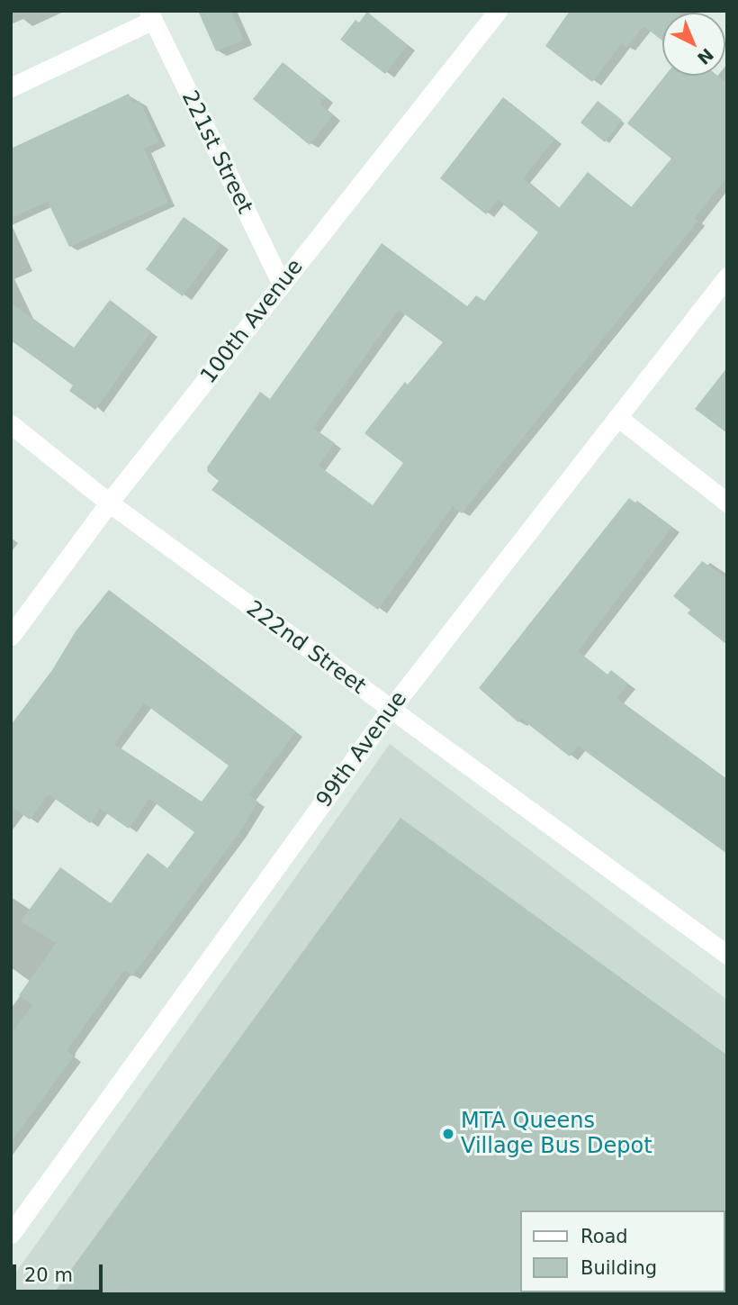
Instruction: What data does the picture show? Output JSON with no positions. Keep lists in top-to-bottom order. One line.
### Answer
{"streets":{"street":["221st Street","100th Avenue","222nd Street","99th Avenue"]},"crossings":[["221st Street","100th Avenue"],["100th Avenue","222nd Street"],["222nd Street","99th Avenue"]],"places":["MTA Queens Village Bus Depot"],"legend":["Road","Building"],"scale_bar":"20 m","north":"bottom right"}
